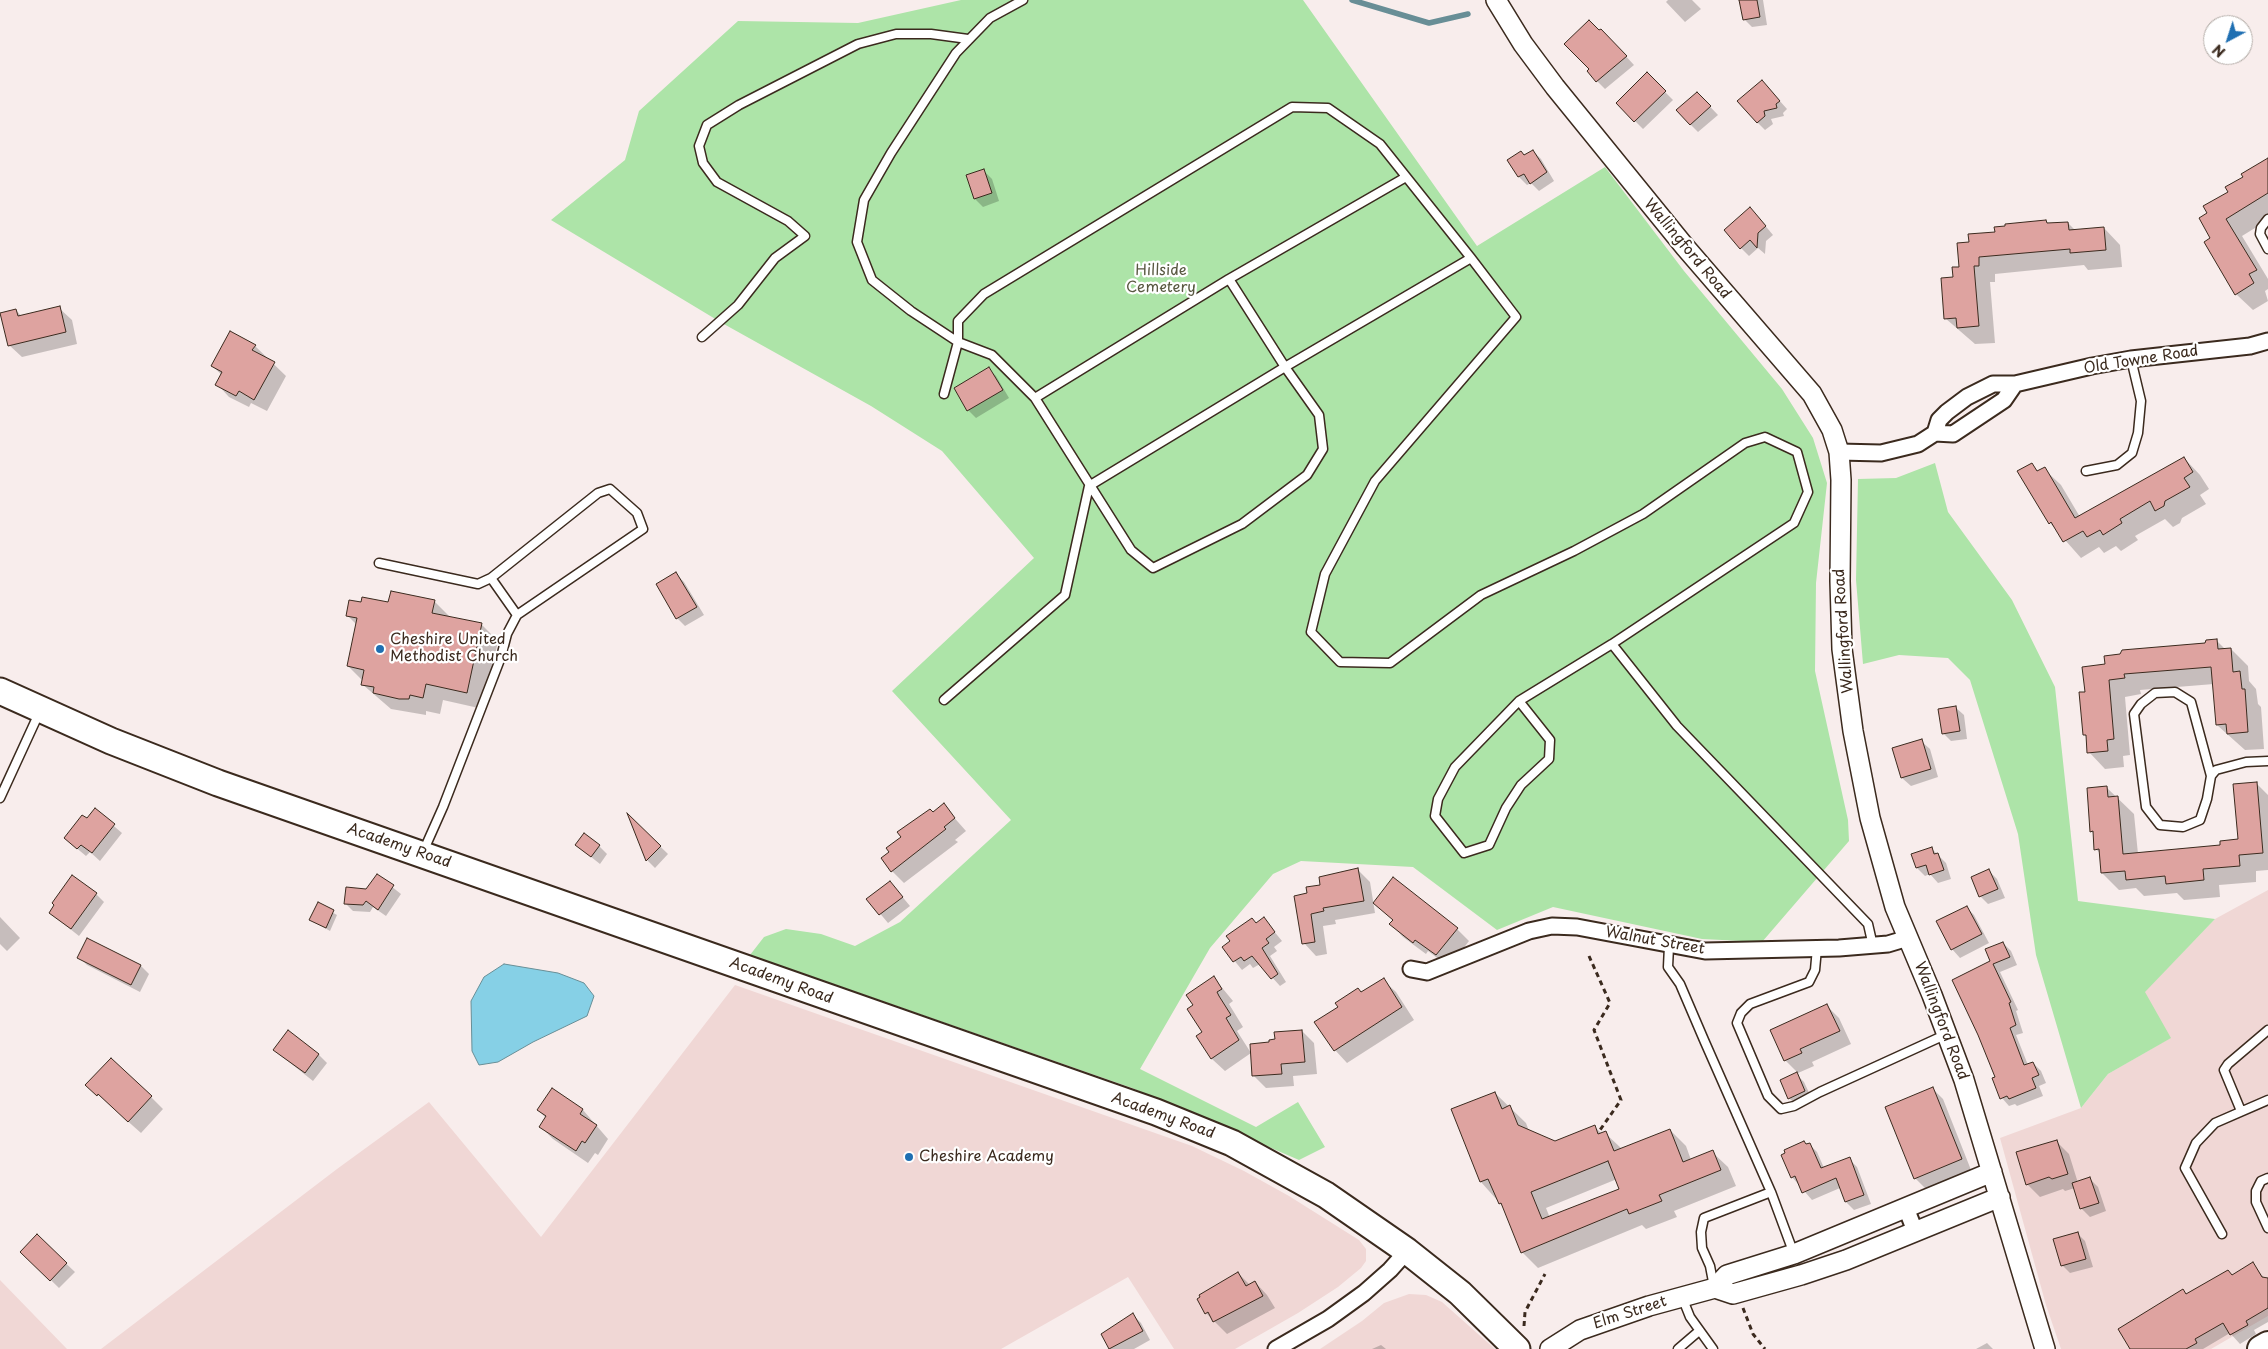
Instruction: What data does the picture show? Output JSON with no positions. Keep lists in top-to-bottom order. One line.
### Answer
{"streets":{"main road":["Academy Road"],"street":["Wallingford Road","Old Towne Road","Walnut Street","Elm Street"]},"crossings":[["Wallingford Road","Old Towne Road"],["Wallingford Road","Walnut Street"],["Wallingford Road","Elm Street"]],"parks":["Hillside Cemetery"],"places":["Cheshire United Methodist Church","Cheshire Academy"],"north":"bottom left"}
